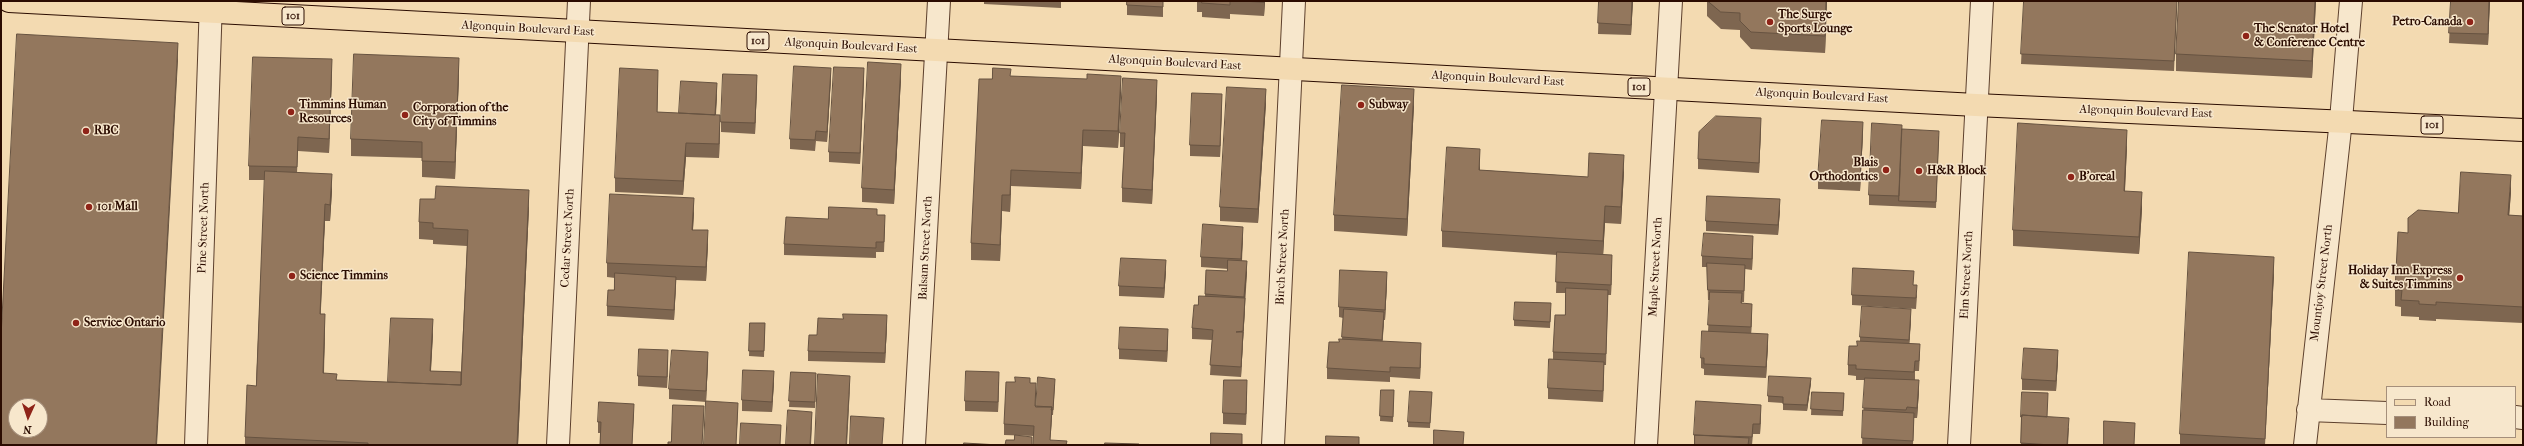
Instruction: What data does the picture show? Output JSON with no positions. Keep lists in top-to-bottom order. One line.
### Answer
{"streets":{"main road":["101","Algonquin Boulevard East"],"street":["Pine Street North","Cedar Street North","Balsam Street North","Birch Street North","Maple Street North","Elm Street North","Mountjoy Street North"]},"crossings":[["101","Algonquin Boulevard East"],["101","Mountjoy Street North"],["Algonquin Boulevard East","Pine Street North"],["Algonquin Boulevard East","Cedar Street North"],["Algonquin Boulevard East","Balsam Street North"],["Algonquin Boulevard East","Birch Street North"],["Algonquin Boulevard East","Maple Street North"],["Algonquin Boulevard East","Elm Street North"],["Algonquin Boulevard East","Mountjoy Street North"]],"places":["The Surge Sports Lounge","Petro-Canada","The Senator Hotel & Conference Centre","Subway","Timmins Human Resources","Corporation of the City of Timmins","RBC","Blais Orthodontics","H&R Block","B'oreal","101 Mall","Science Timmins","Holiday Inn Express & Suites Timmins","Service Ontario"],"legend":["Road","Building"],"north":"bottom"}
